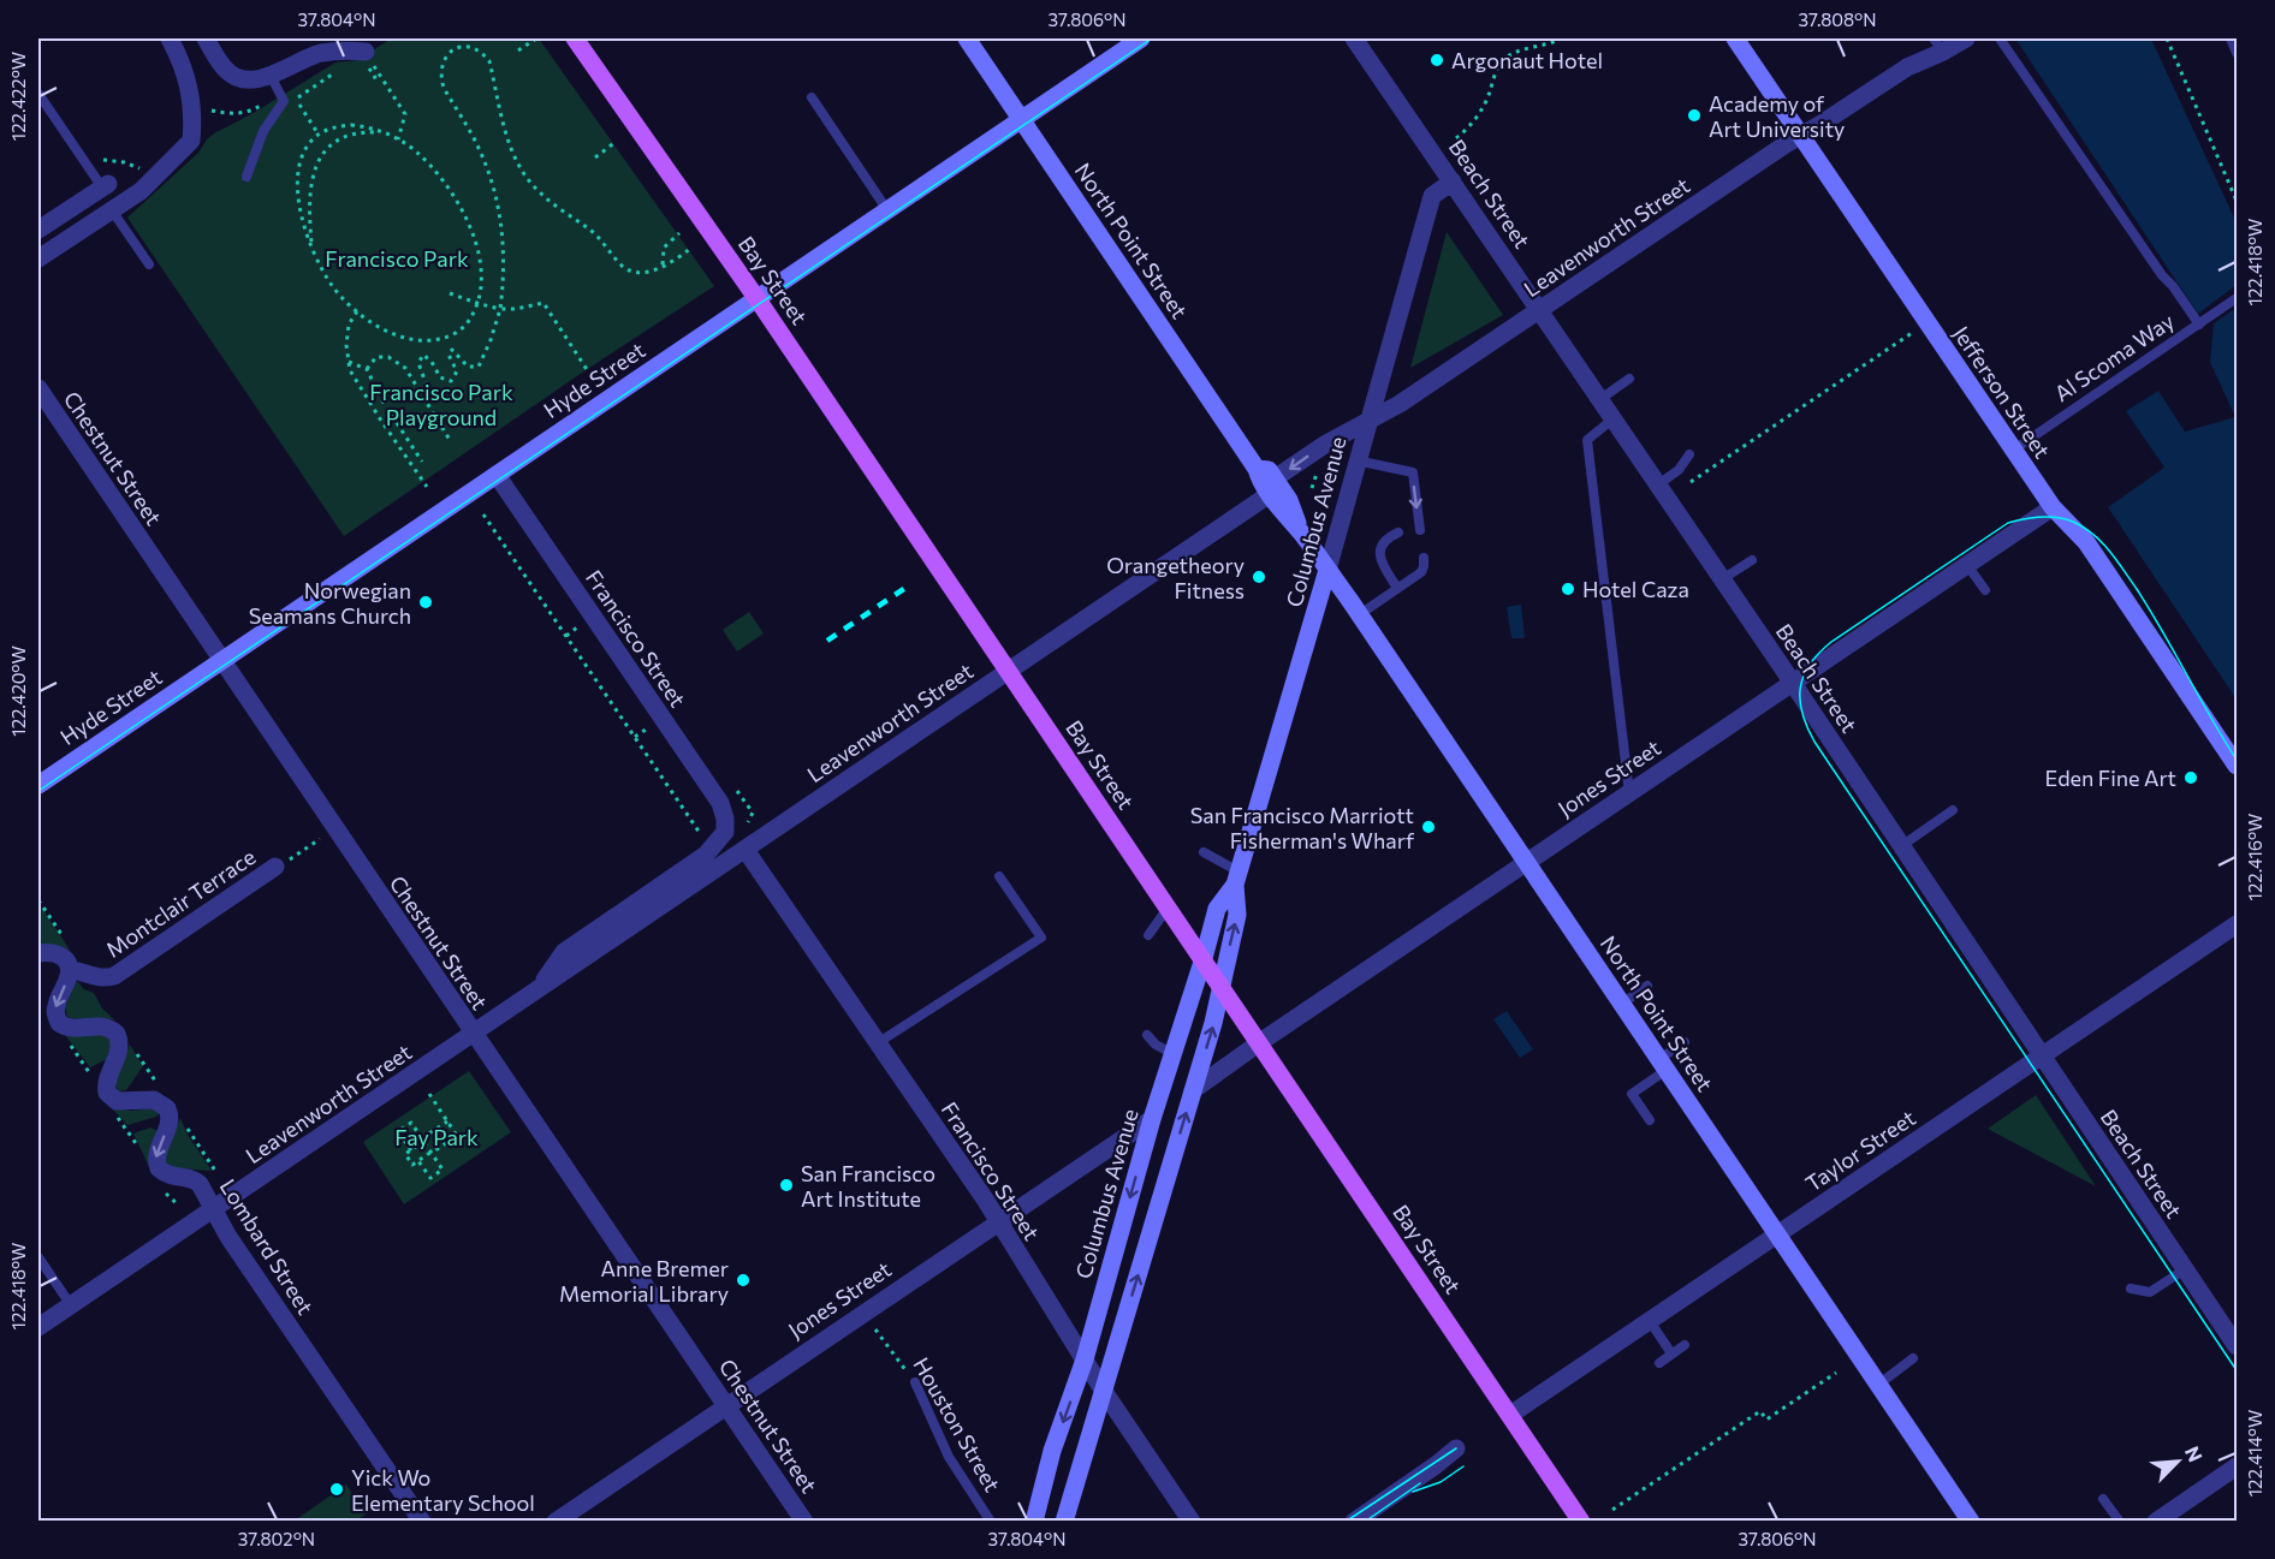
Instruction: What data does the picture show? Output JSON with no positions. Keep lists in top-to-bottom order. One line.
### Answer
{"streets":{"main road":["Bay Street"],"street":["Beach Street","Leavenworth Street","North Point Street","Hyde Street","Jefferson Street","Chestnut Street","Columbus Avenue","Francisco Street","Jones Street","Montclair Terrace","Taylor Street","Lombard Street"],"lane":["Al Scoma Way","Houston Street"]},"crossings":[["Beach Street","Leavenworth Street"],["Beach Street","Columbus Avenue"],["Beach Street","Jones Street"],["Beach Street","Taylor Street"],["Leavenworth Street","North Point Street"],["Leavenworth Street","Bay Street"],["Leavenworth Street","Jefferson Street"],["Leavenworth Street","Chestnut Street"],["Leavenworth Street","Columbus Avenue"],["Leavenworth Street","Francisco Street"],["Leavenworth Street","Lombard Street"],["North Point Street","Hyde Street"],["North Point Street","Columbus Avenue"],["North Point Street","Jones Street"],["North Point Street","Taylor Street"],["Bay Street","Hyde Street"],["Bay Street","Columbus Avenue"],["Bay Street","Jones Street"],["Bay Street","Taylor Street"],["Al Scoma Way","Jefferson Street"],["Hyde Street","Chestnut Street"],["Hyde Street","Francisco Street"],["Jefferson Street","Jones Street"],["Chestnut Street","Jones Street"],["Columbus Avenue","Francisco Street"],["Columbus Avenue","Jones Street"],["Francisco Street","Jones Street"],["Jones Street","Houston Street"],["Montclair Terrace","Lombard Street"]],"parks":["Francisco Park","Francisco Park Playground","Fay Park"],"places":["Argonaut Hotel","Academy of Art University","Orangetheory Fitness","Hotel Caza","Norwegian Seamans Church","Eden Fine Art","San Francisco Marriott Fisherman's Wharf","San Francisco Art Institute","Anne Bremer Memorial Library","Yick Wo Elementary School"],"north":"top right","coordinates":["37.804°N","37.806°N","37.808°N","122.422°W","122.418°W","122.420°W","122.416°W","122.414°W","37.802°N"]}
